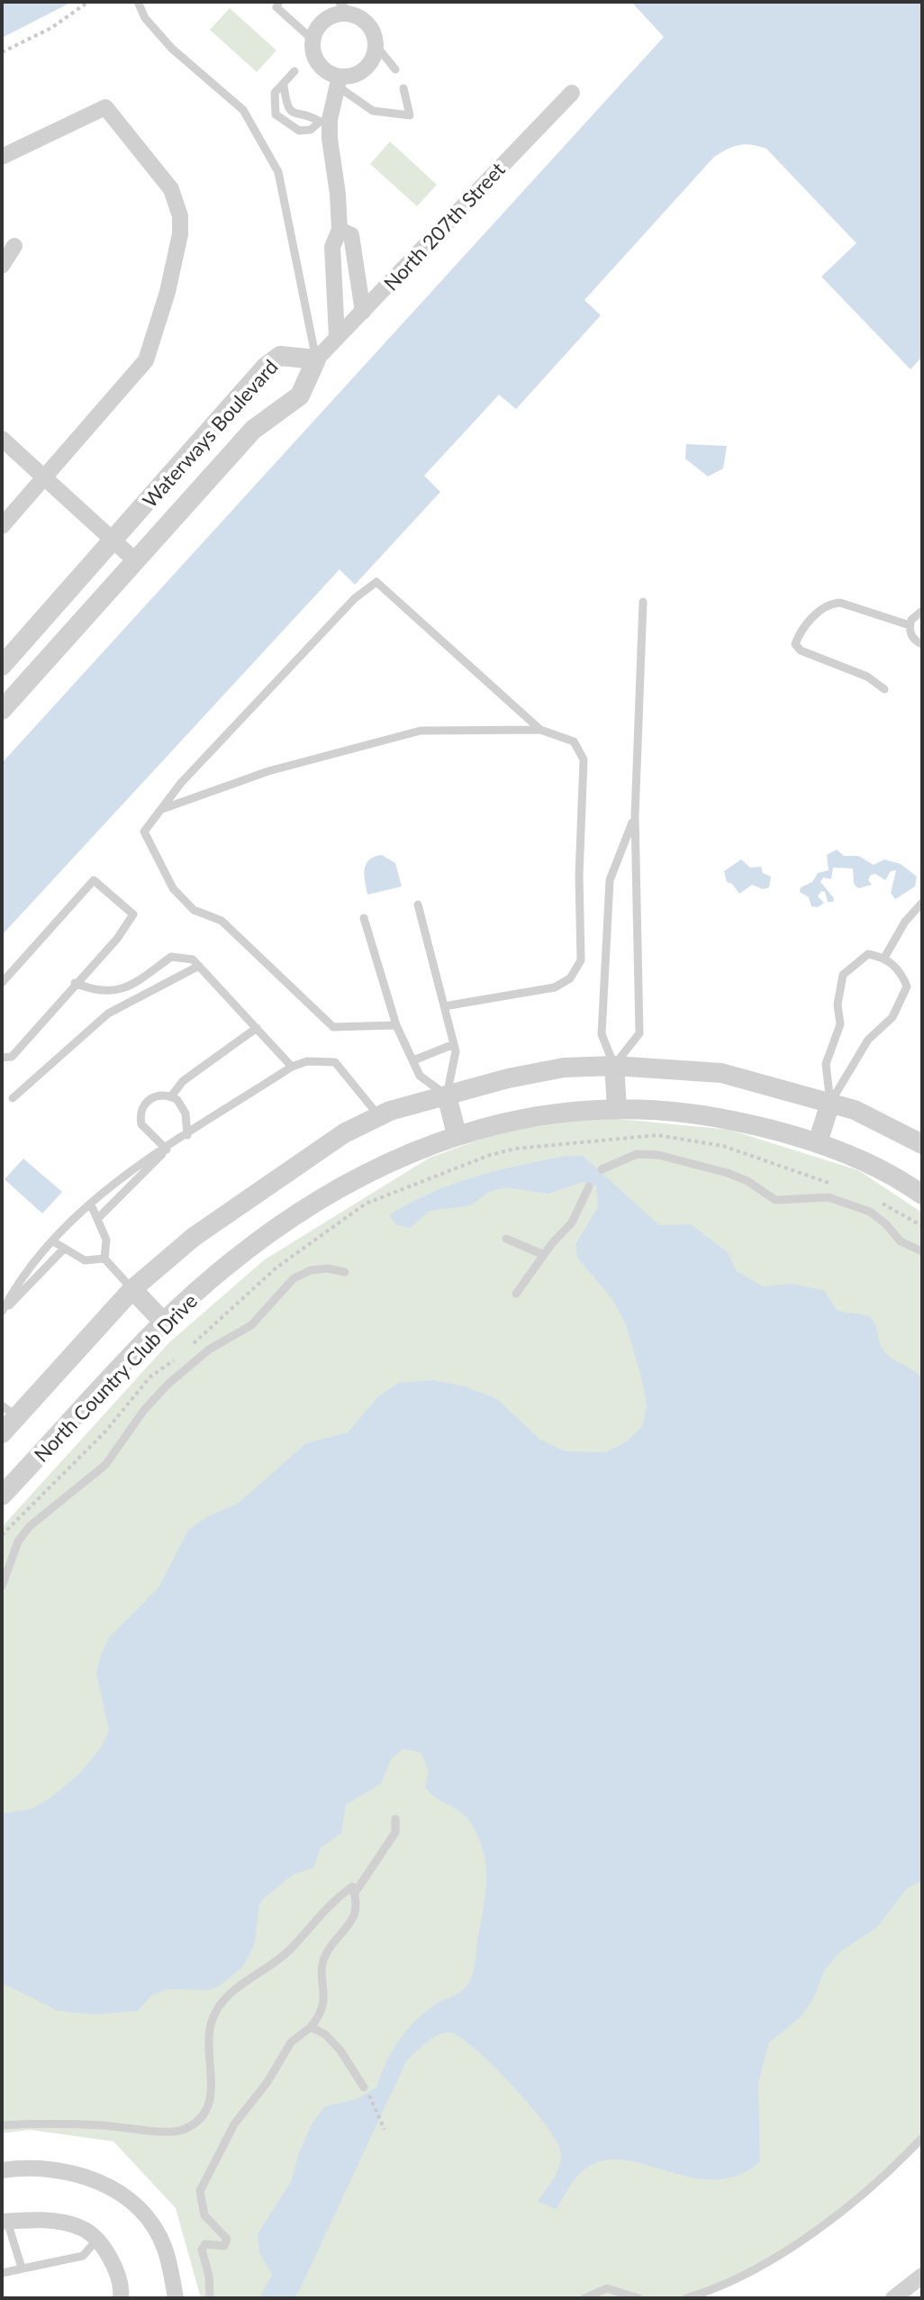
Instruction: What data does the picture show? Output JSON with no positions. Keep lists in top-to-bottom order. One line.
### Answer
{"streets":{"street":["North 207th Street","Waterways Boulevard","North Country Club Drive"]},"crossings":[["North 207th Street","Waterways Boulevard"]]}
